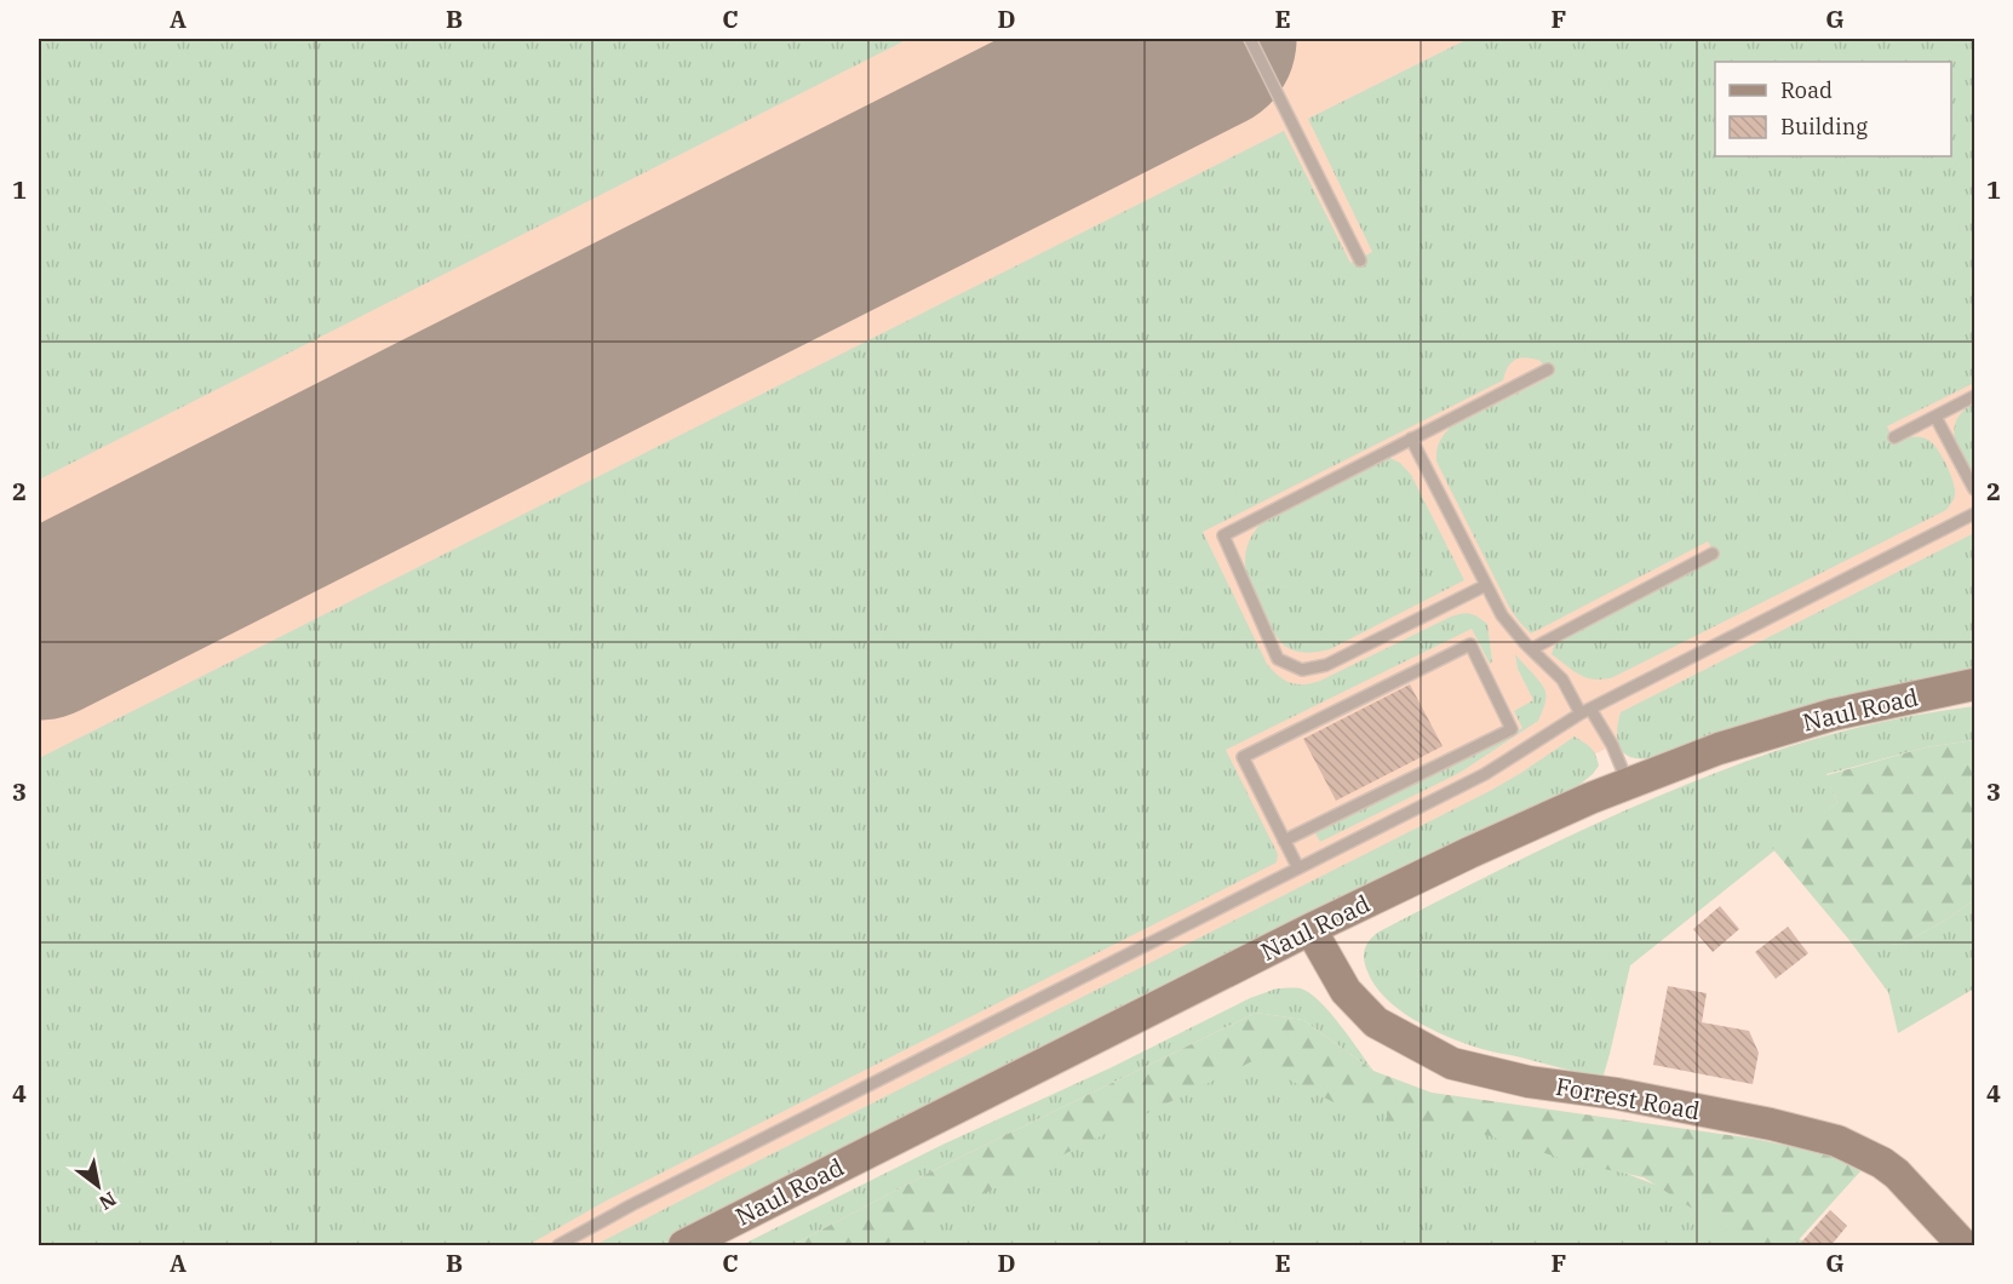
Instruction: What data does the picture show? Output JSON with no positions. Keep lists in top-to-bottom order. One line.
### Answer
{"streets":{"street":["Naul Road","Forrest Road"]},"crossings":[["Naul Road","Forrest Road"]],"legend":["Road","Building"],"north":"bottom right","grid":{"columns":["A","B","C","D","E","F","G"],"rows":["1","2","3","4"]}}
